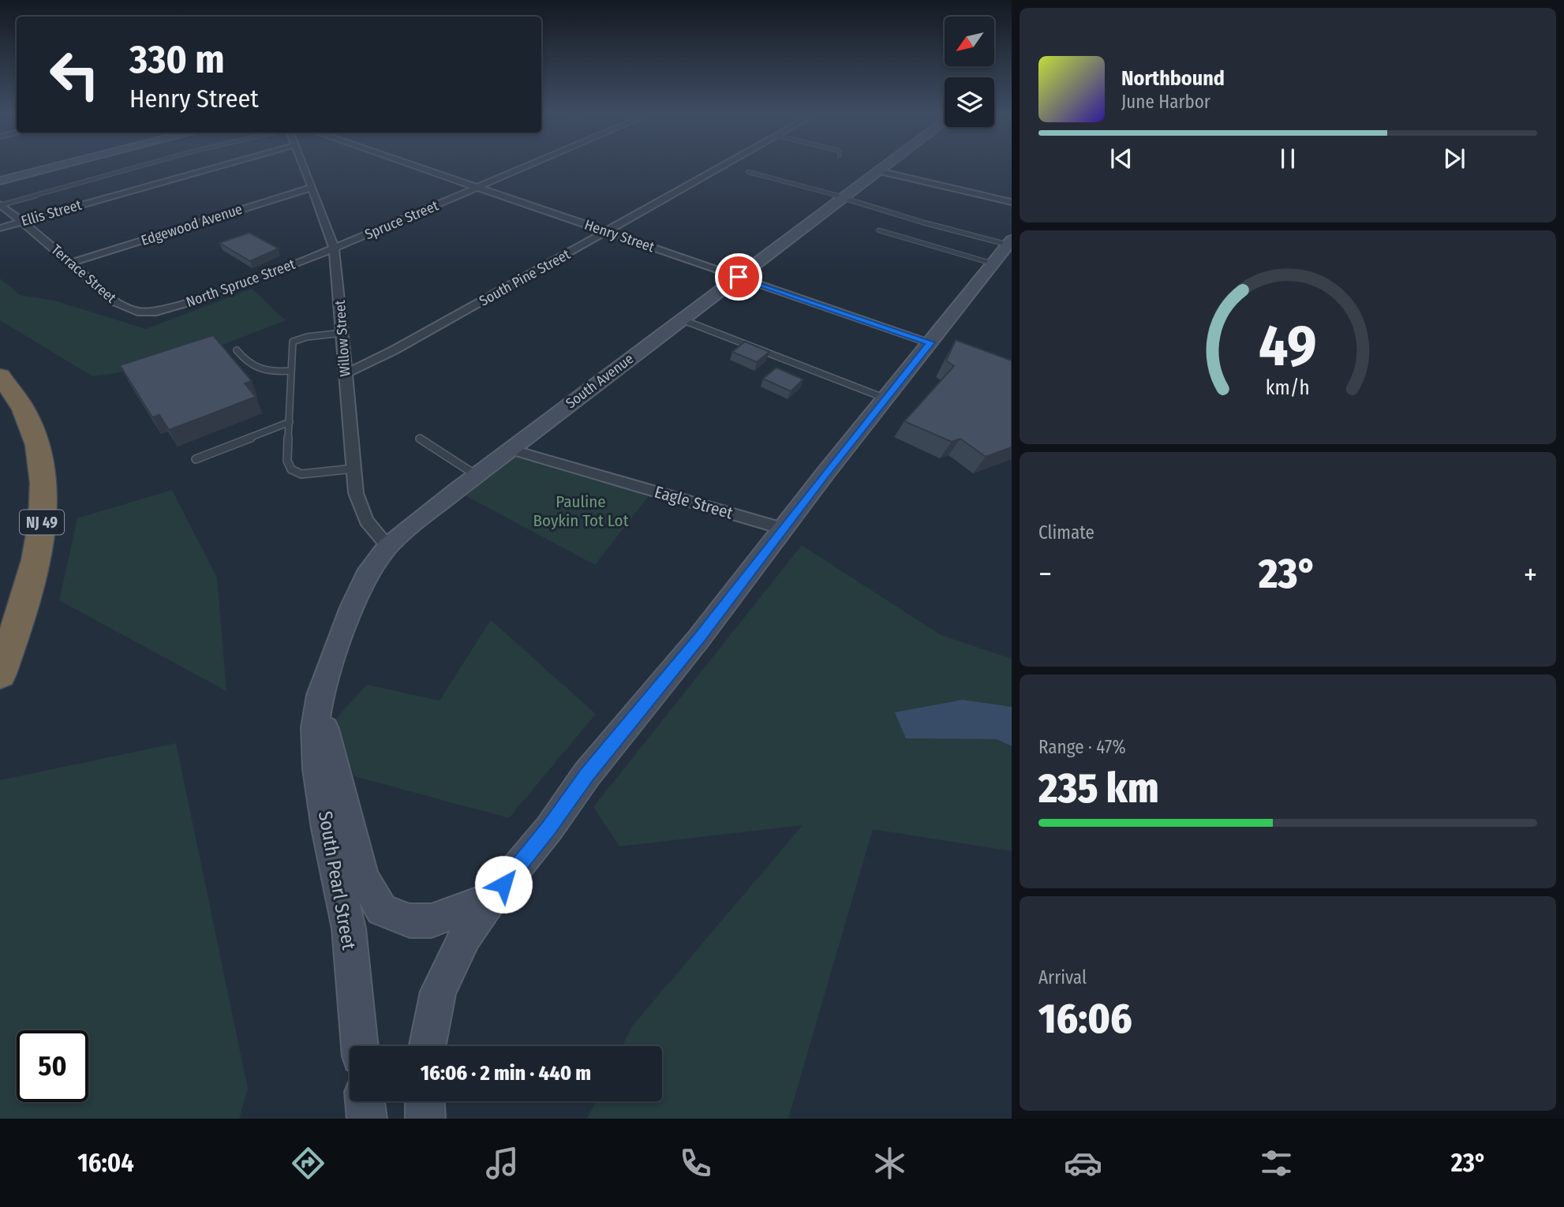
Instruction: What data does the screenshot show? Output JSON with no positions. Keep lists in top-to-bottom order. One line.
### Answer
{"streets":{"highway":["NJ 49"],"main road":["South Avenue","South Pearl Street"],"street":["Ellis Street","Spruce Street","Edgewood Avenue","Henry Street","Terrace Street","South Pine Street","North Spruce Street","Willow Street","Eagle Street"]},"crossings":[["Ellis Street","Terrace Street"],["Spruce Street","Henry Street"],["Spruce Street","North Spruce Street"],["Spruce Street","Willow Street"],["Edgewood Avenue","Terrace Street"],["Edgewood Avenue","Willow Street"],["Henry Street","South Pine Street"],["Henry Street","South Avenue"],["Terrace Street","North Spruce Street"],["South Pine Street","Willow Street"],["North Spruce Street","Willow Street"],["Willow Street","South Avenue"],["South Avenue","Eagle Street"],["South Avenue","South Pearl Street"]],"parks":["Pauline Boykin Tot Lot"],"north":"bottom left","page":{"turn":["330 m","Henry Street"],"song":["Northbound","June Harbor"],"tile":["Climate",["Range · 47%","235 km"],["Arrival","16:06"]],"heat":["−","23°","+"],"limit":"50","trip":"16:06 · 2 min · 440 m","tabs":["16:04","23°"],"gauge":["49","km/h"]}}
